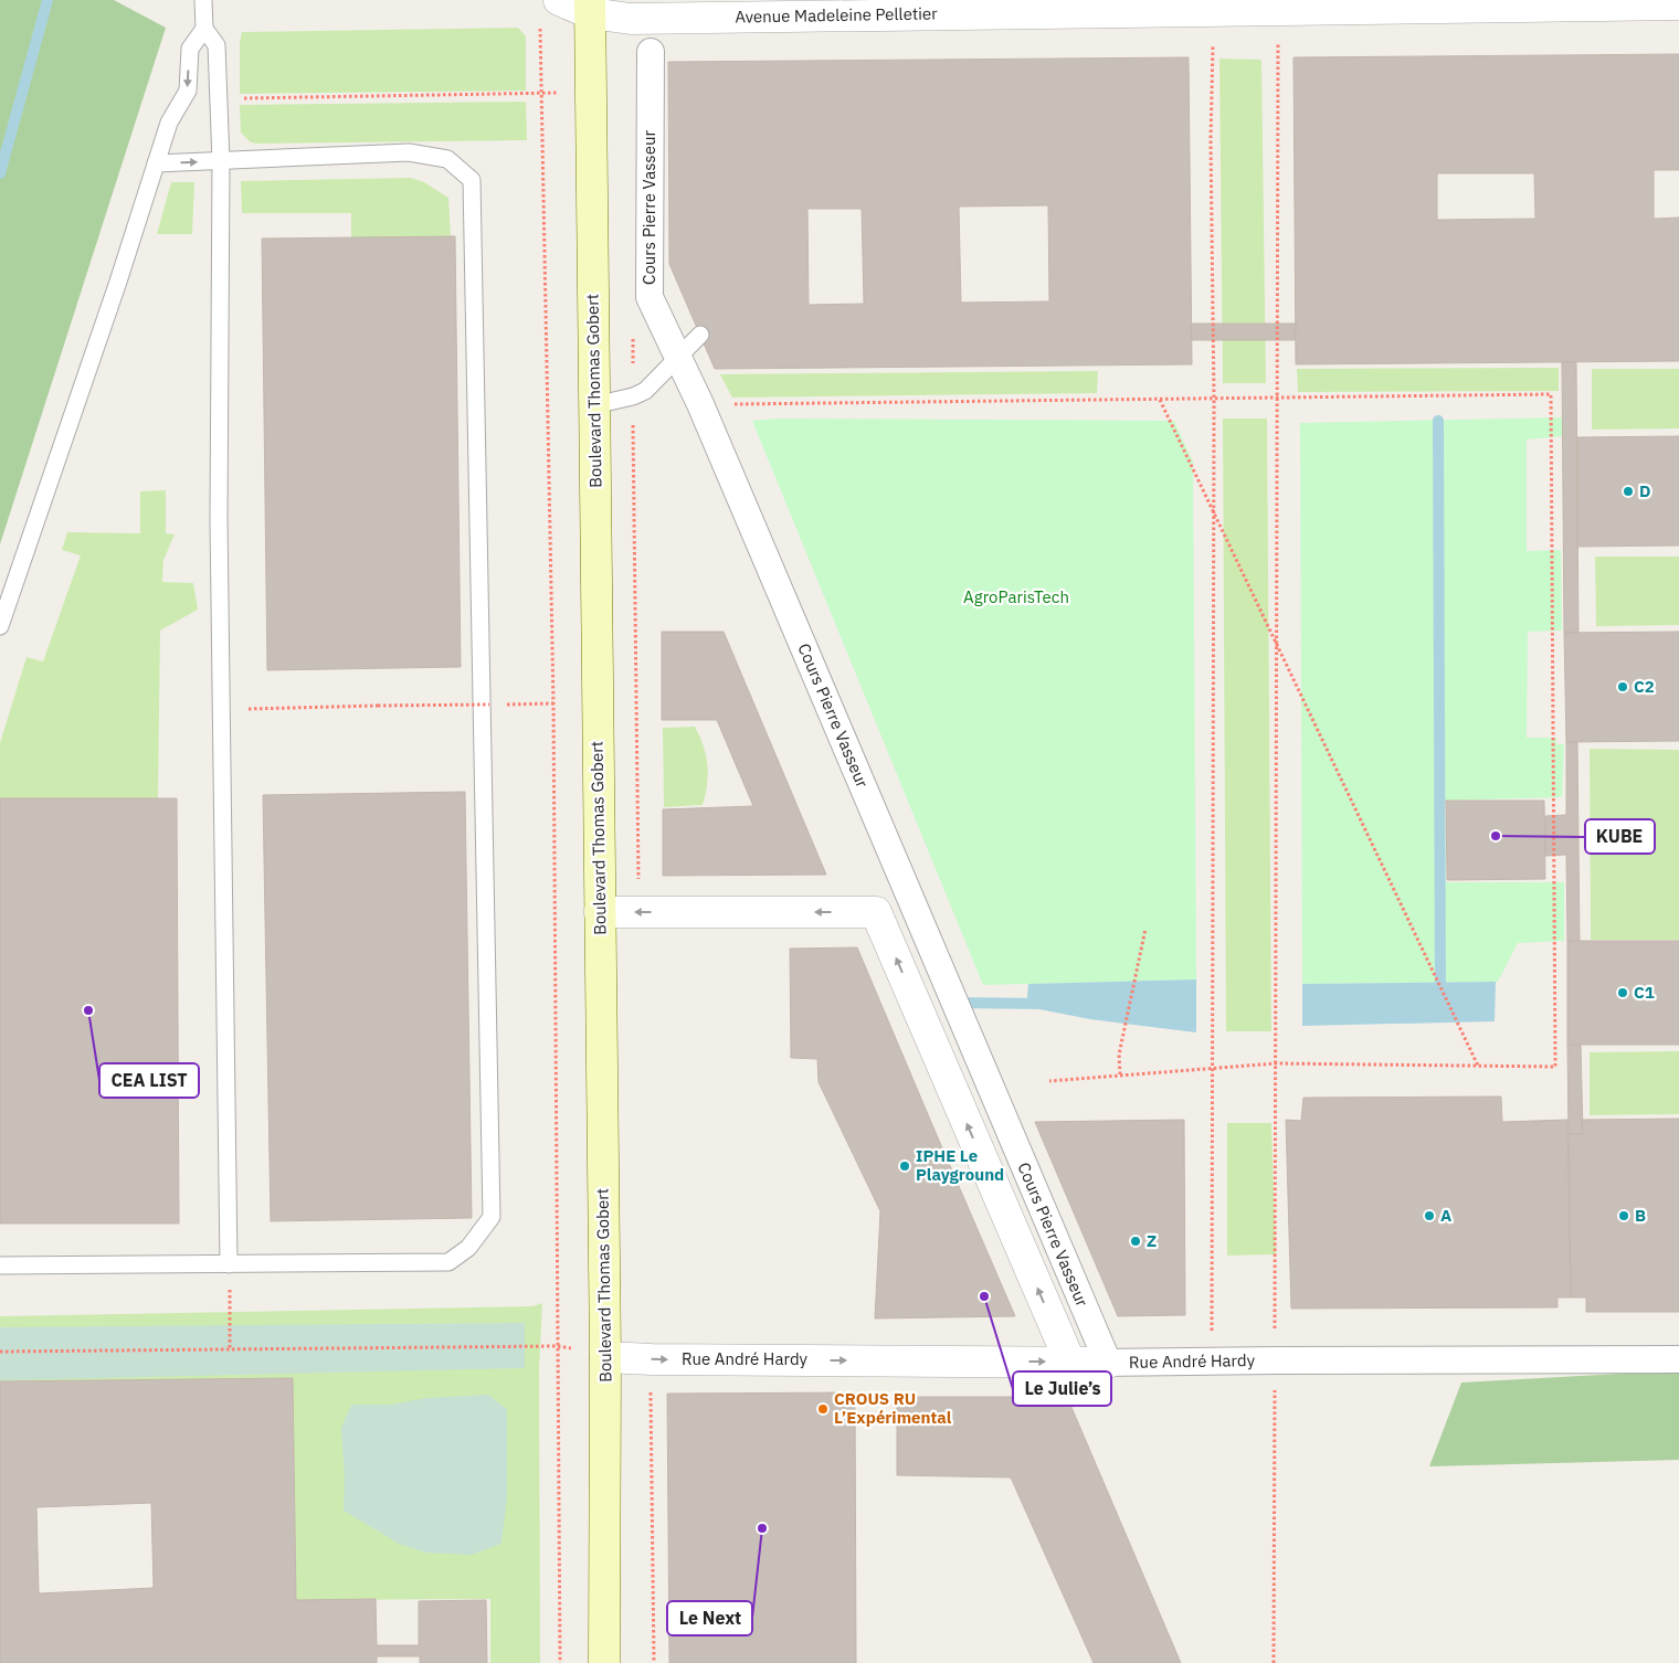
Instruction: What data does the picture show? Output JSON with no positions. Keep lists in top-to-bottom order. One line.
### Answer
{"streets":{"main road":["Boulevard Thomas Gobert"],"street":["Avenue Madeleine Pelletier","Cours Pierre Vasseur","Rue André Hardy"]},"crossings":[["Avenue Madeleine Pelletier","Boulevard Thomas Gobert"],["Cours Pierre Vasseur","Rue André Hardy"],["Boulevard Thomas Gobert","Rue André Hardy"]],"one_way":["Rue André Hardy"],"parks":["AgroParisTech"],"places":["D","C2","KUBE","C1","CEA LIST","IPHE Le Playground","A","B","Z","Le Julie’s","CROUS RU L’Expérimental","Le Next"]}
